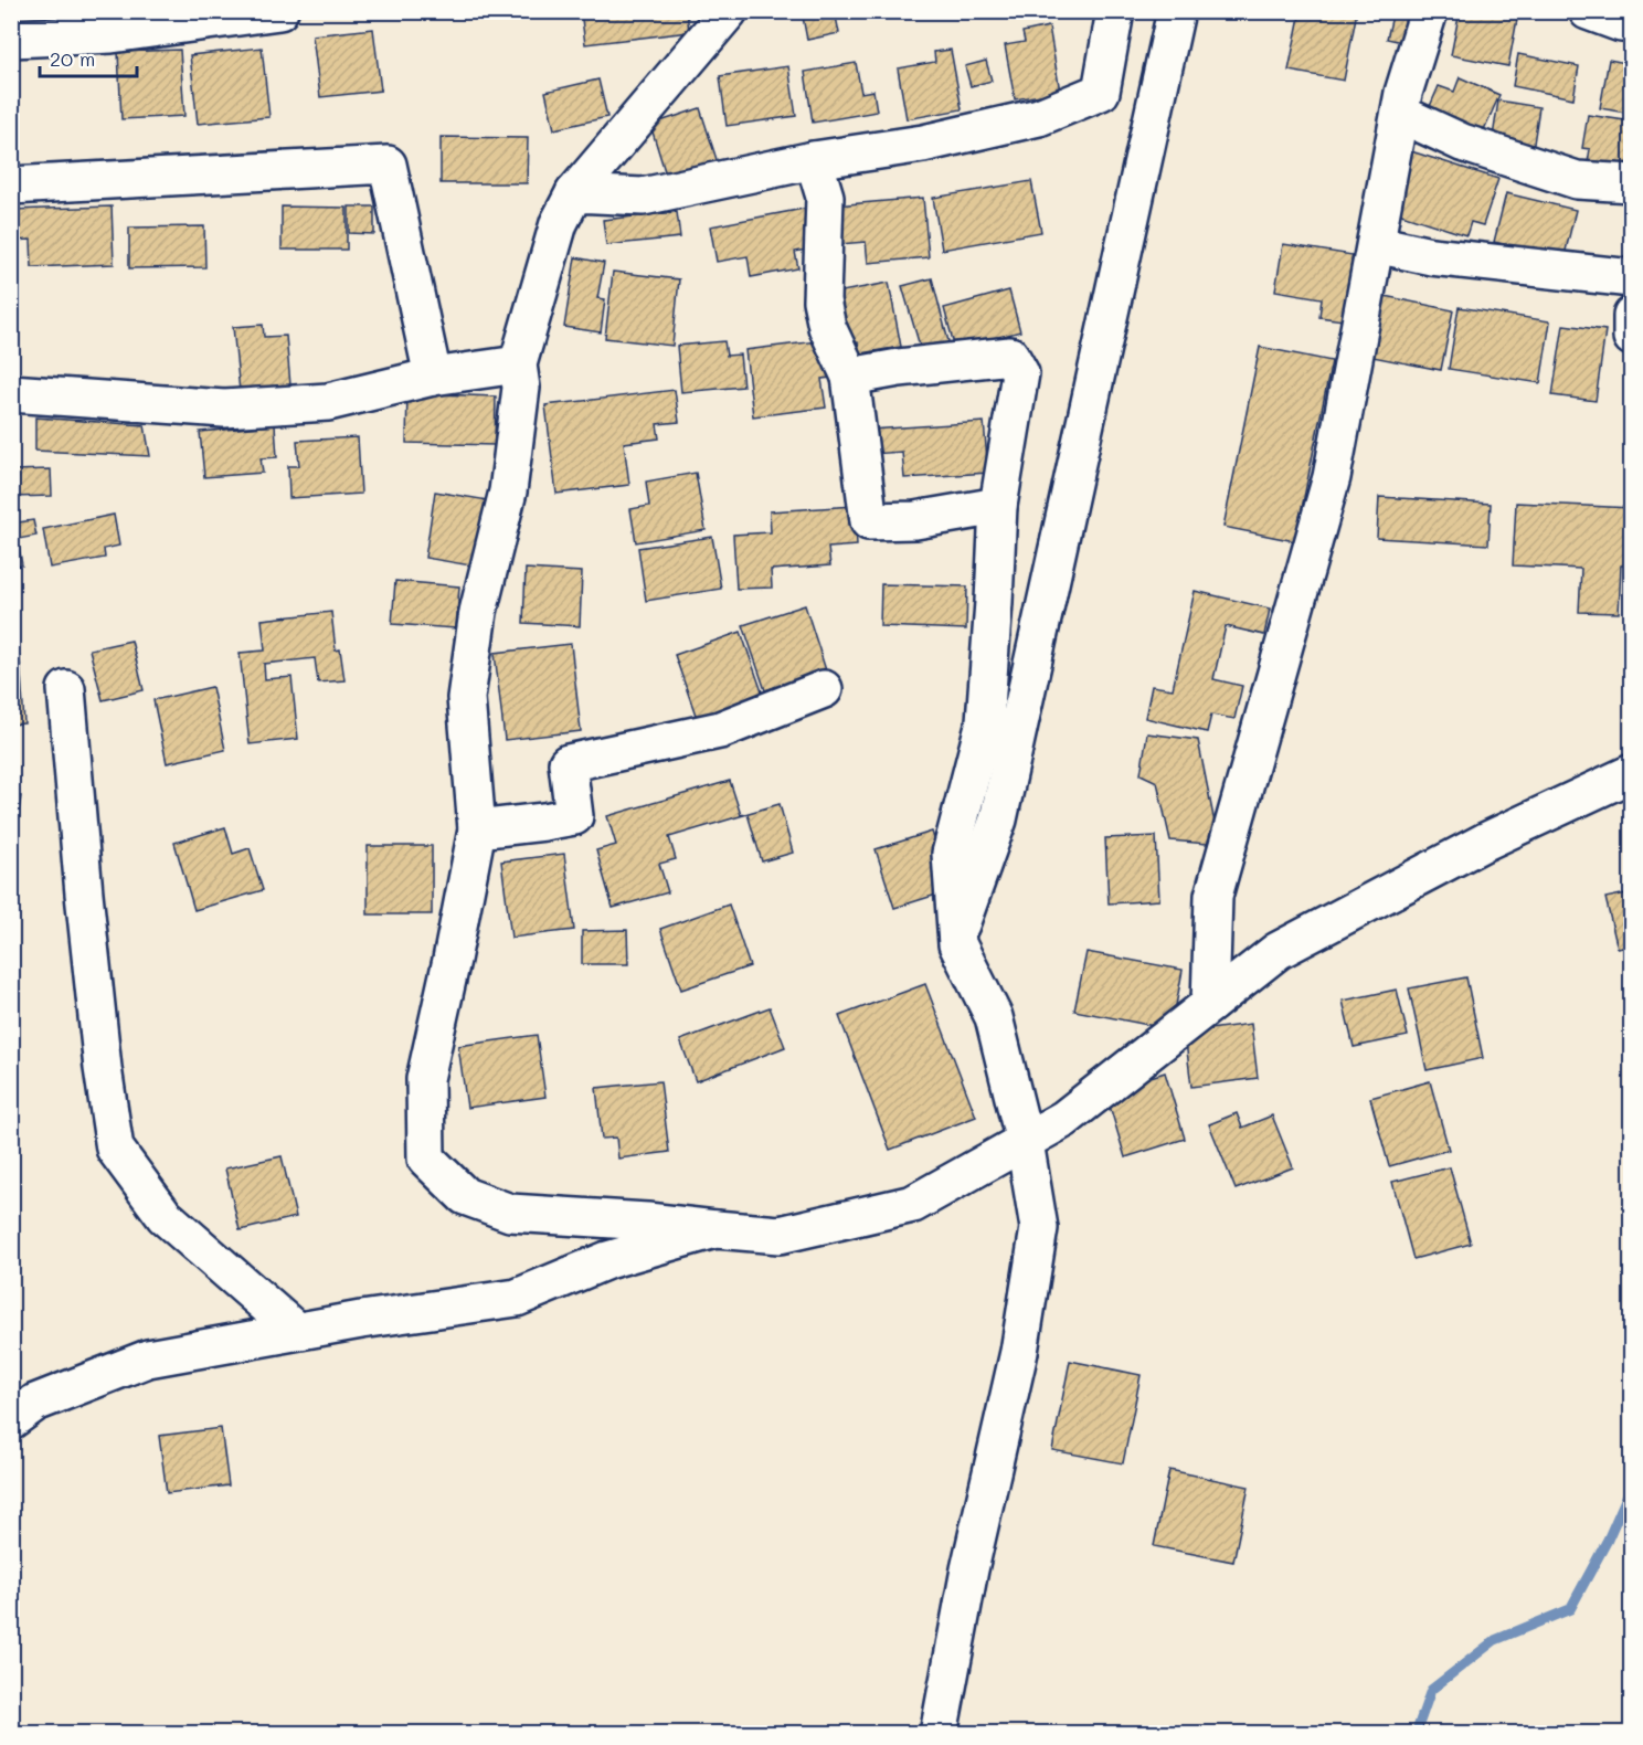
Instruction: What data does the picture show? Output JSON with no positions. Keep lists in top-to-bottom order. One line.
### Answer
{"scale_bar":"20 m"}
